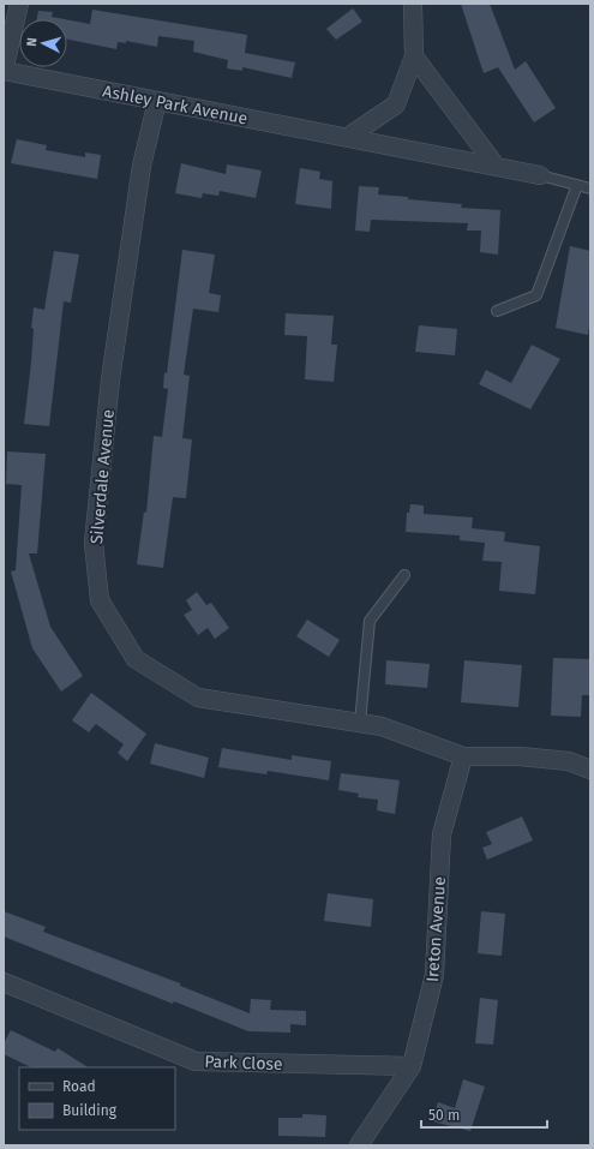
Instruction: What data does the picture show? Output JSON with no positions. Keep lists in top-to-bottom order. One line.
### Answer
{"streets":{"street":["Ashley Park Avenue","Silverdale Avenue","Ireton Avenue","Park Close"]},"crossings":[["Ashley Park Avenue","Silverdale Avenue"],["Silverdale Avenue","Ireton Avenue"],["Ireton Avenue","Park Close"]],"legend":["Road","Building"],"scale_bar":"50 m","north":"left"}
